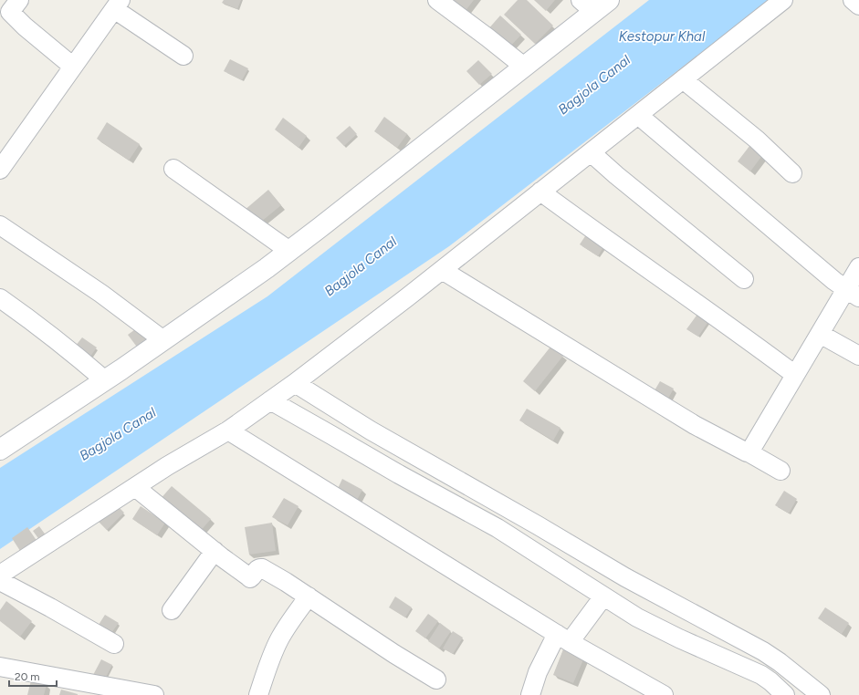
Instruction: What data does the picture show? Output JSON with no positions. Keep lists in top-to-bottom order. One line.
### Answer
{"water":["Kestopur Khal","Bagjola Canal"],"scale_bar":"20 m"}
